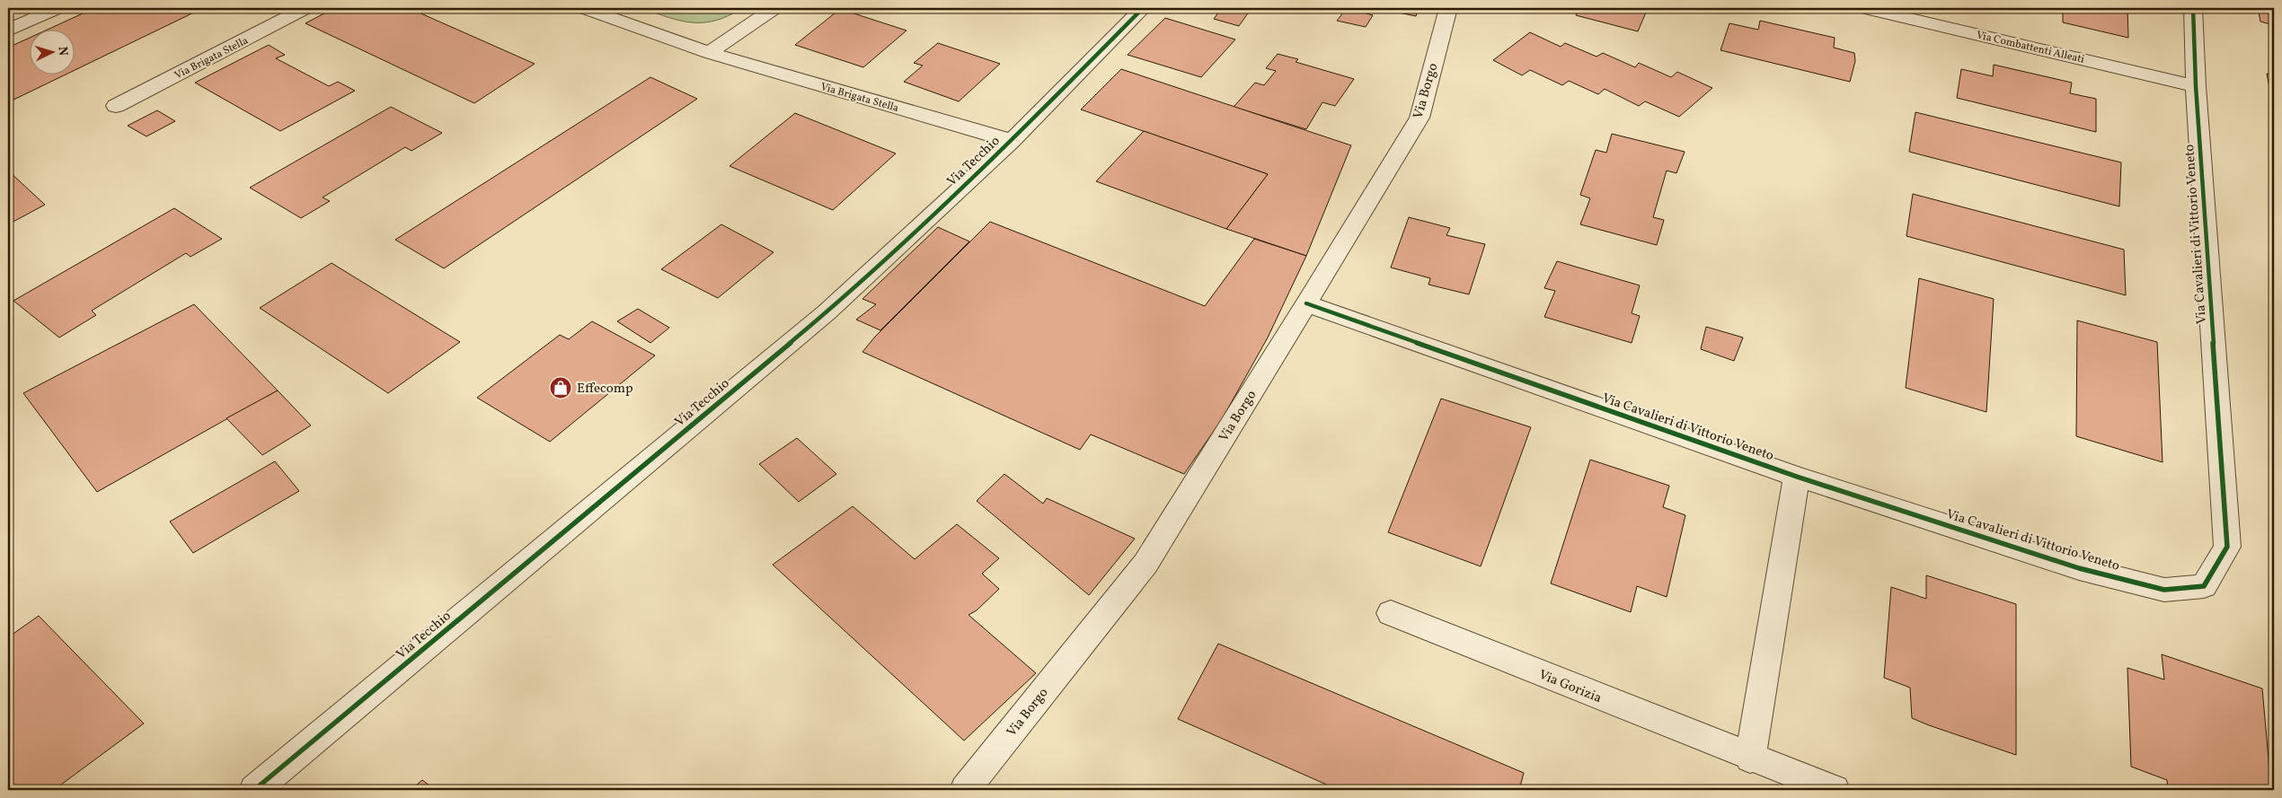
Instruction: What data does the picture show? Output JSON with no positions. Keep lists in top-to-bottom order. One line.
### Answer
{"streets":{"street":["Via Combattenti Alleati","Via Brigata Stella","Via Borgo","Via Tecchio","Via Cavalieri di Vittorio Veneto","Via Gorizia"]},"crossings":[["Via Combattenti Alleati","Via Cavalieri di Vittorio Veneto"],["Via Brigata Stella","Via Tecchio"],["Via Borgo","Via Cavalieri di Vittorio Veneto"]],"places":{"shop":["Effecomp"]},"north":"right"}
